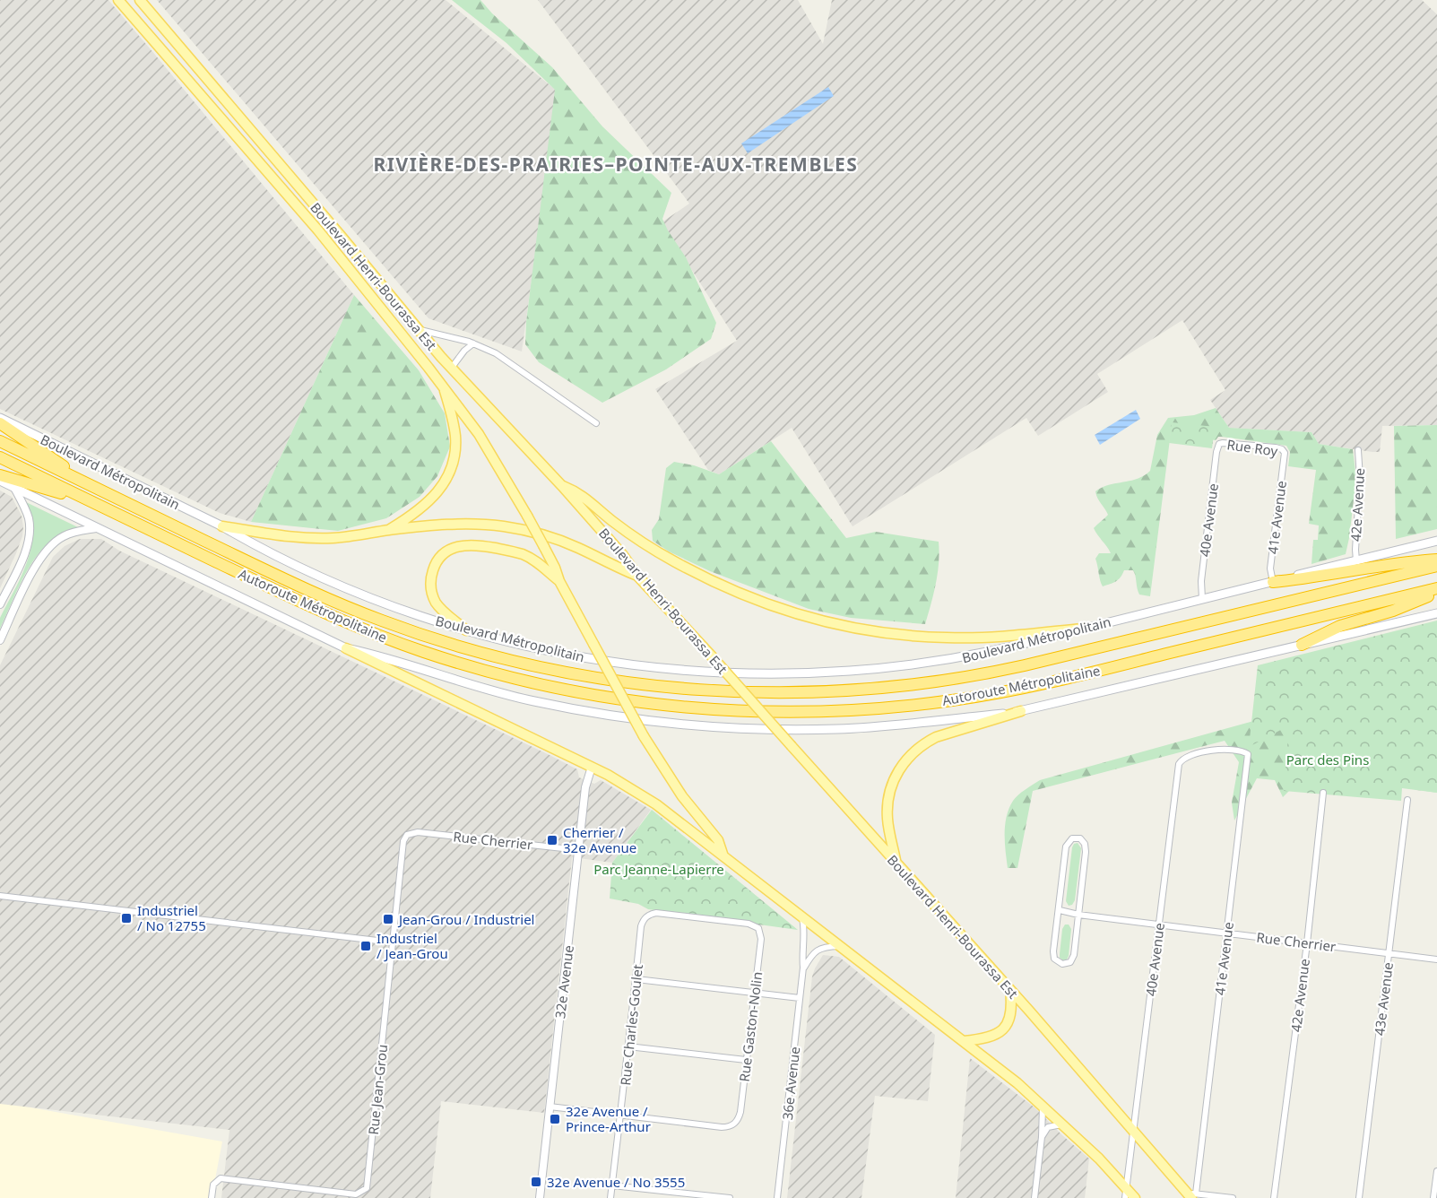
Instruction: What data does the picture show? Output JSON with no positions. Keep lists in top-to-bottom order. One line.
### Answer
{"streets":{"highway":["Autoroute Métropolitaine"],"main road":["Boulevard Henri-Bourassa Est","Boulevard Métropolitain"],"street":["Rue Roy","42e Avenue","41e Avenue","40e Avenue","Rue Cherrier","32e Avenue","43e Avenue","Rue Charles-Goulet","Rue Gaston-Nolin","36e Avenue","Rue Jean-Grou"]},"crossings":[["Boulevard Henri-Bourassa Est","41e Avenue"],["Boulevard Henri-Bourassa Est","40e Avenue"],["Boulevard Henri-Bourassa Est","36e Avenue"],["Rue Roy","41e Avenue"],["Rue Roy","40e Avenue"],["Boulevard Métropolitain","42e Avenue"],["Boulevard Métropolitain","41e Avenue"],["Boulevard Métropolitain","40e Avenue"],["42e Avenue","Rue Cherrier"],["41e Avenue","40e Avenue"],["41e Avenue","Rue Cherrier"],["40e Avenue","Rue Cherrier"],["Rue Cherrier","32e Avenue"],["Rue Cherrier","43e Avenue"],["Rue Cherrier","Rue Jean-Grou"],["Rue Charles-Goulet","Rue Gaston-Nolin"]],"districts":["RIVIÈRE-DES-PRAIRIES–POINTE-AUX-TREMBLES"],"parks":["Parc des Pins","Parc Jeanne-Lapierre"],"places":{"transit":["Cherrier / 32e Avenue","Industriel / No 12755","Jean-Grou / Industriel","Industriel / Jean-Grou","32e Avenue / Prince-Arthur","32e Avenue / No 3555"]}}
